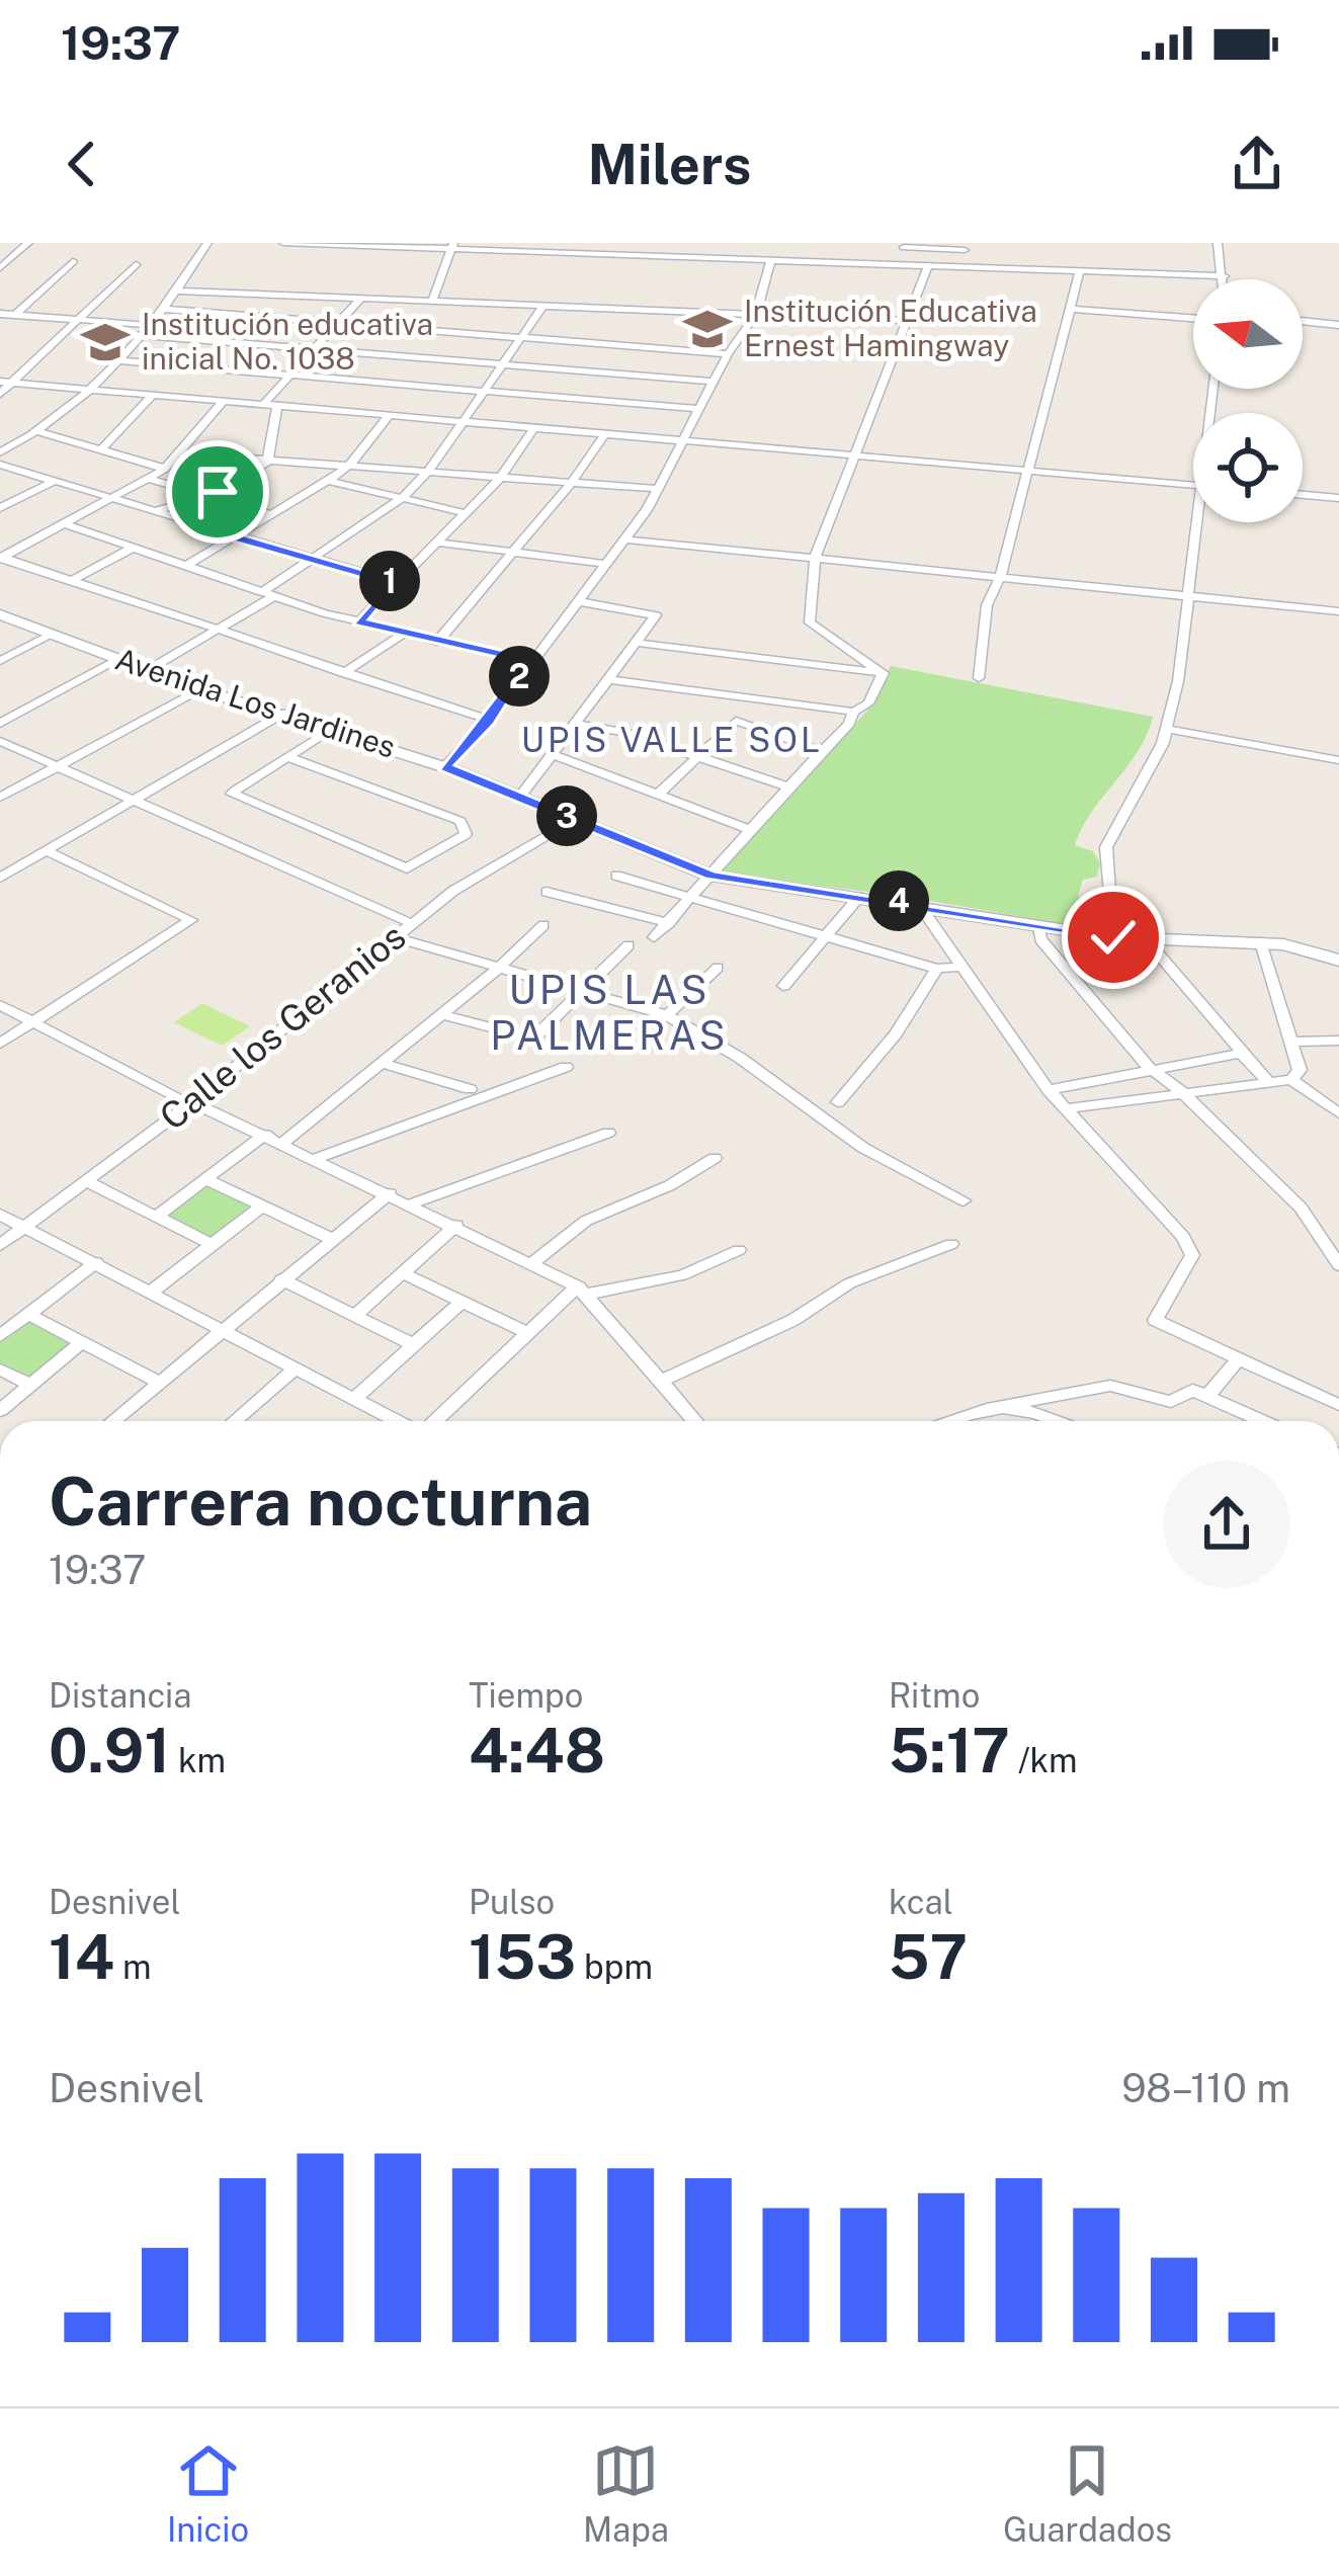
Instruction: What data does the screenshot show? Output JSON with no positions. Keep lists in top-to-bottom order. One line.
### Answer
{"streets":{"street":["Avenida Los Jardines","Calle los Geranios"]},"crossings":[["Avenida Los Jardines","Calle los Geranios"]],"districts":["UPIS VALLE SOL","UPIS LAS PALMERAS"],"places":{"school or university":["Institución Educativa Ernest Hamingway","Institución educativa inicial No. 1038"]},"north":"left","page":{"status":"19:37","header":"Milers","pins":["1","2","3","4"],"heading":["Carrera nocturna","19:37"],"stats":[["Distancia","0.91 km"],["Tiempo","4:48"],["Ritmo","5:17 /km"],["Desnivel","14 m"],["Pulso","153 bpm"],["kcal","57"]],"chart":["Desnivel","98–110 m"],"tabs":["Inicio","Mapa","Guardados"]}}
